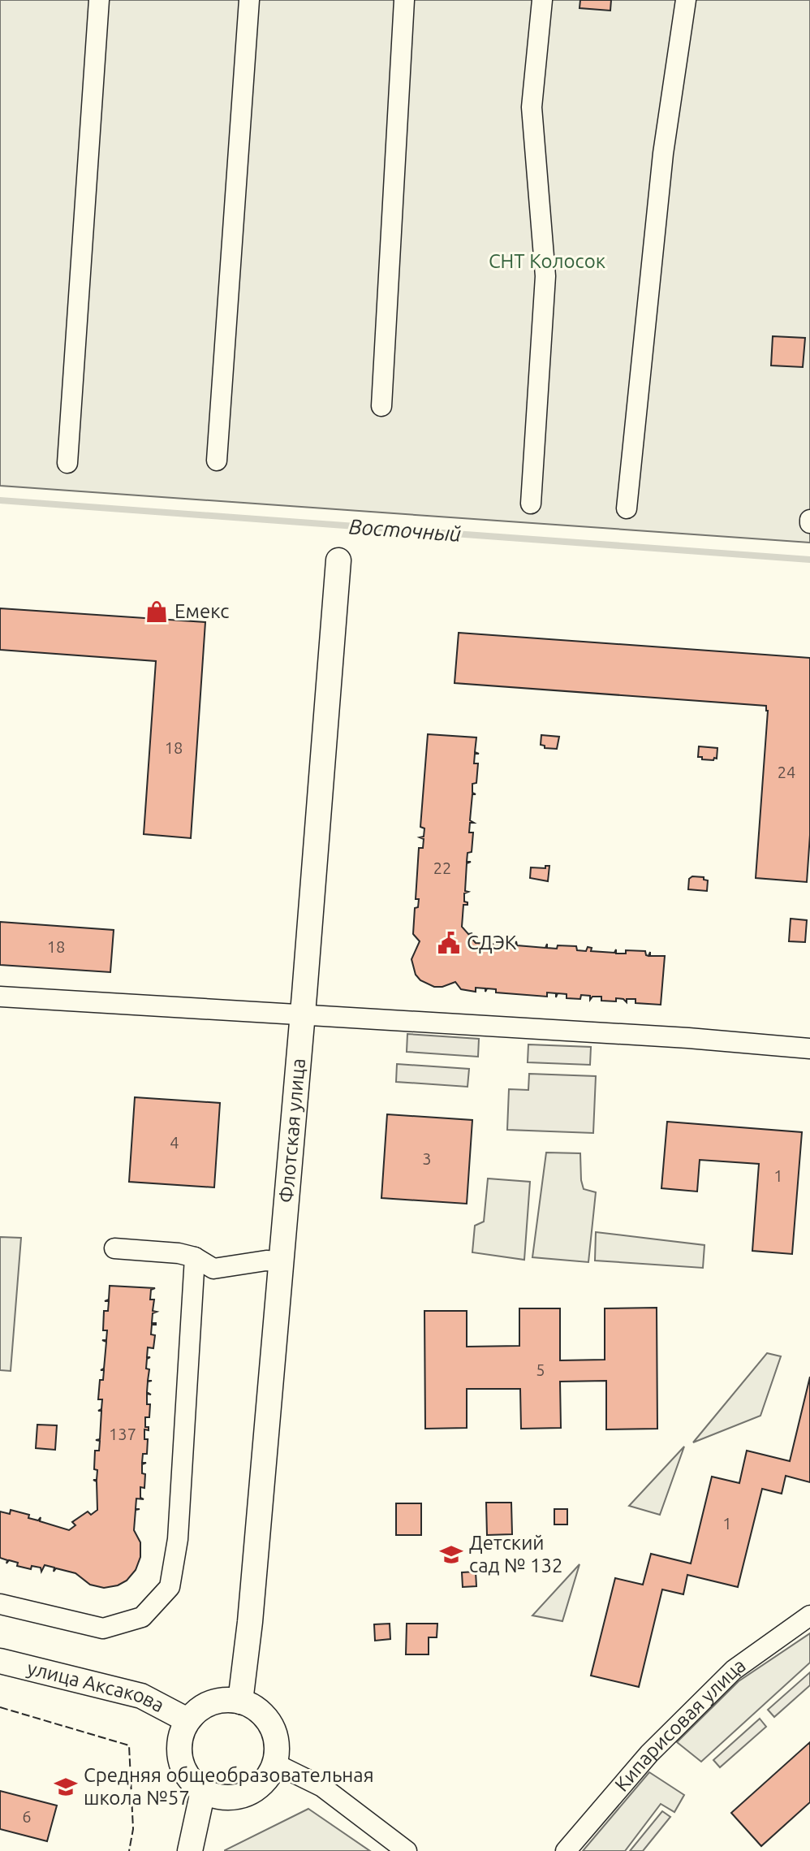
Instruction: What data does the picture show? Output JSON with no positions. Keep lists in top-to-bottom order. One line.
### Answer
{"streets":{"street":["Флотская улица","улица Аксакова","Кипарисовая улица"]},"crossings":[["Флотская улица","улица Аксакова"]],"water":["Восточный"],"parks":["СНТ Колосок"],"places":{"shop":["Емекс"],"public building":["СДЭК"],"school or university":["Детский сад № 132","Средняя общеобразовательная школа №57"]},"house_numbers":["18","24","22","18","4","3","1","5","137","1","6"]}
